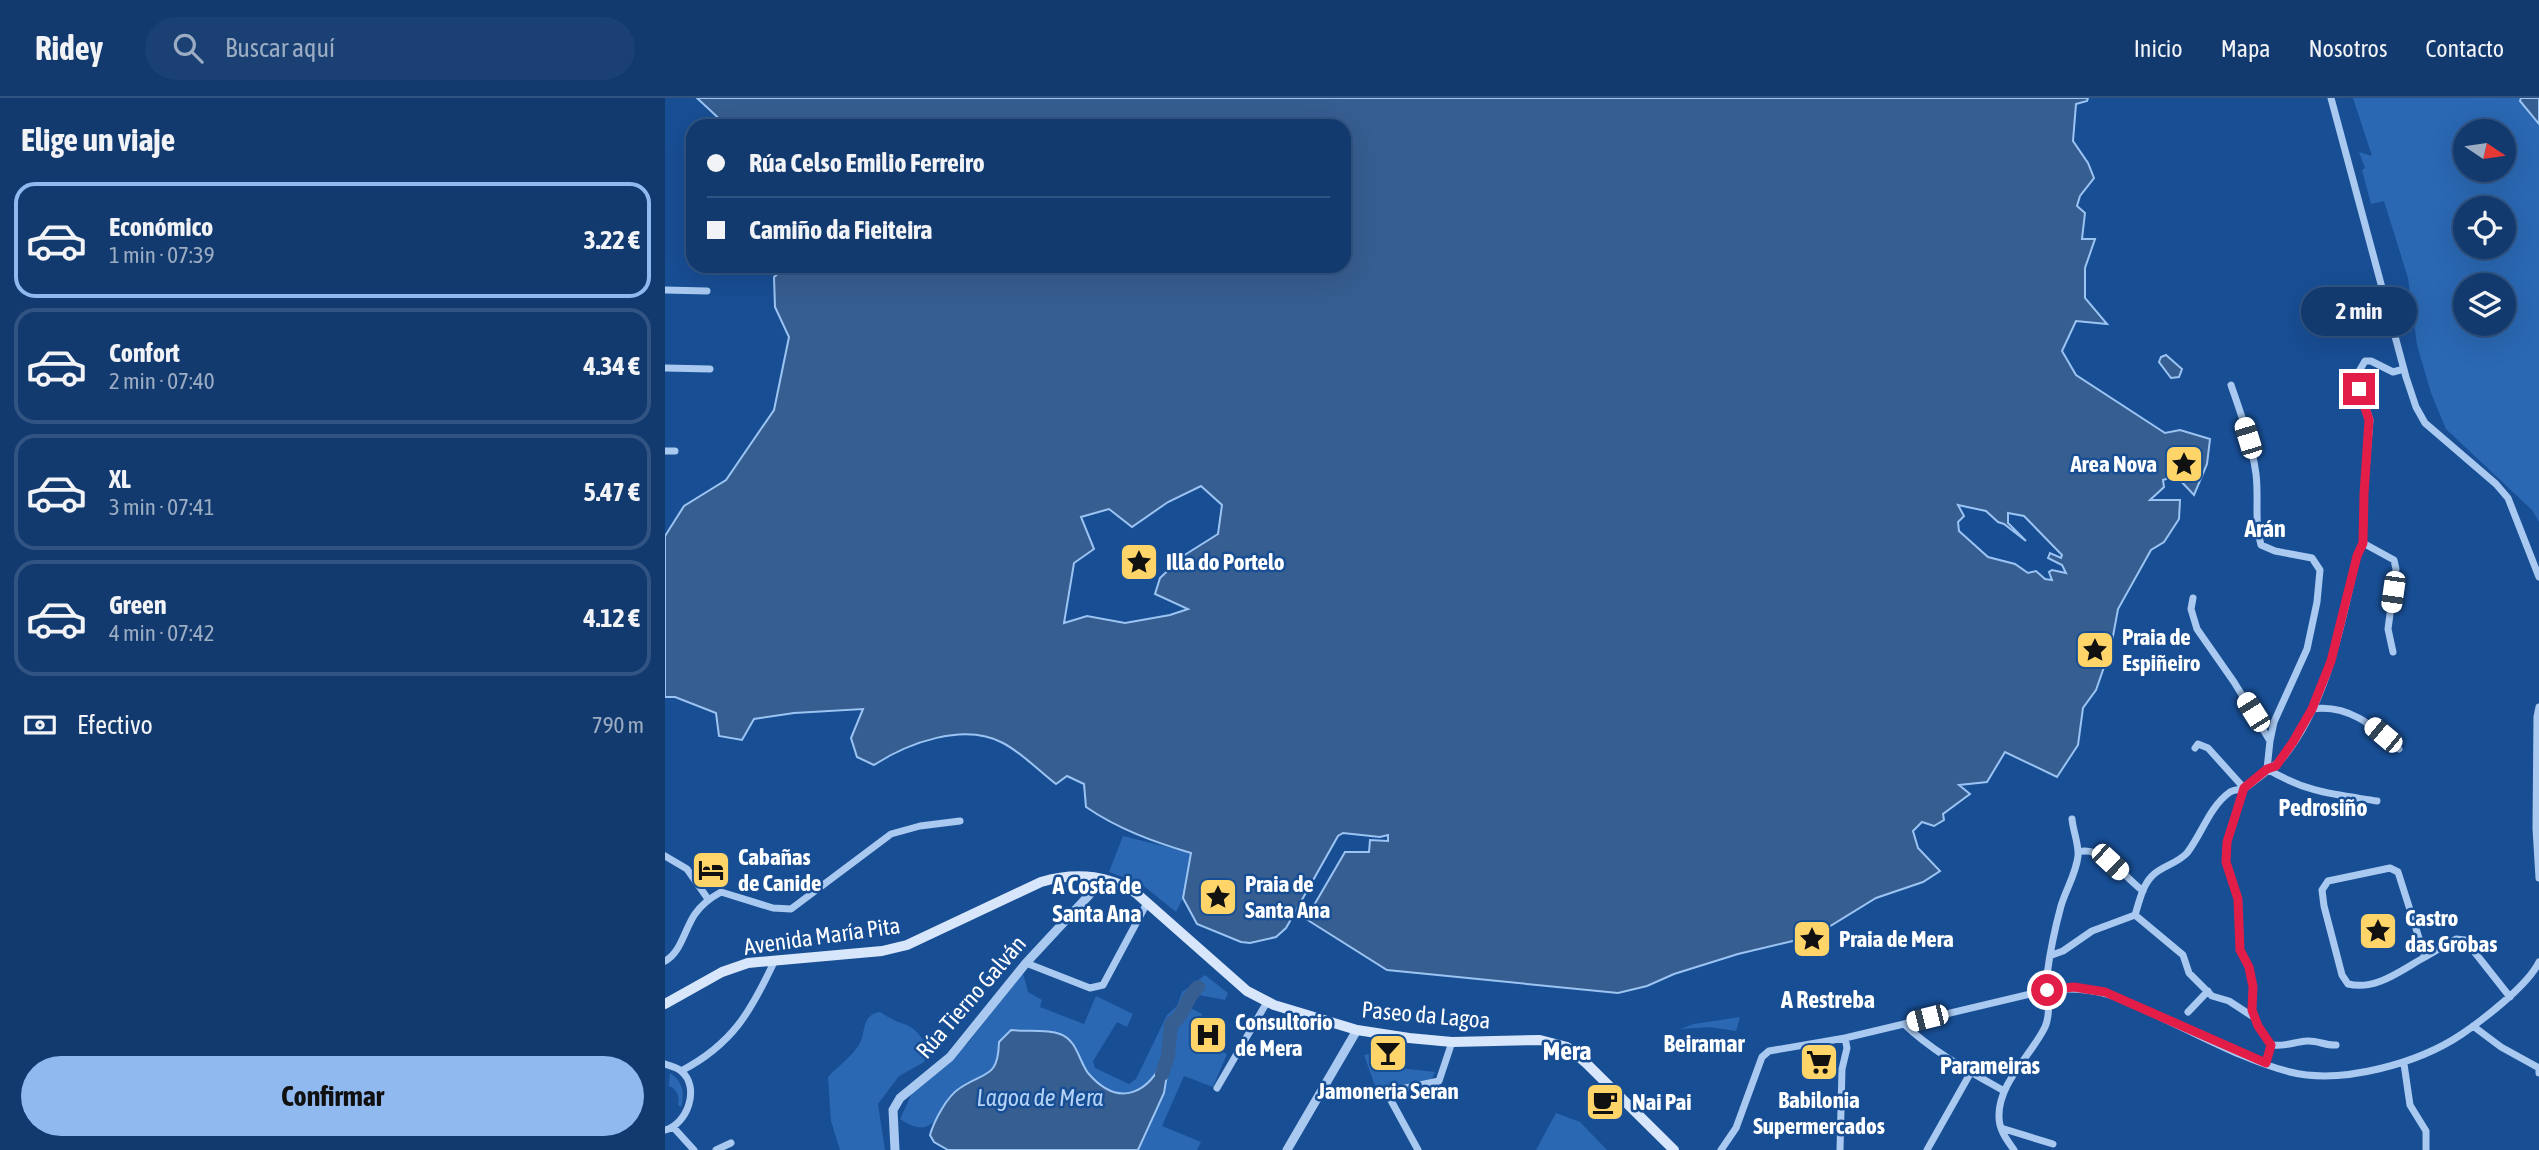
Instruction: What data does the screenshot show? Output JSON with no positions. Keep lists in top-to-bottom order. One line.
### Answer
{"streets":{"main road":["Avenida María Pita","Paseo da Lagoa"],"street":["Rúa Tierno Galván"]},"crossings":[["Avenida María Pita","Rúa Tierno Galván"],["Avenida María Pita","Paseo da Lagoa"],["Rúa Tierno Galván","Paseo da Lagoa"]],"districts":["Arán","Pedrosiño","A Costa de Santa Ana","A Restreba","Beiramar","Mera","Parameiras"],"water":["Lagoa de Mera"],"places":{"place":["Area Nova","Illa do Portelo","Praia de Espiñeiro","Praia de Santa Ana","Castro das Grobas","Praia de Mera"],"hotel":["Cabañas de Canide"],"hospital":["Consultorio de Mera"],"bar":["Jamoneria Seran"],"supermarket":["Babilonia Supermercados"],"cafe":["Nai Pai"]},"north":"right","page":{"header":"Ridey","search":"Buscar aquí","nav":["Inicio","Mapa","Nosotros","Contacto"],"heading":"Elige un viaje","banner":["Rúa Celso Emilio Ferreiro","Camiño da Fieiteira"],"list":[{"name":"Económico","note":"1 min · 07:39","value":"3.22 €"},{"name":"Confort","note":"2 min · 07:40","value":"4.34 €"},{"name":"XL","note":"3 min · 07:41","value":"5.47 €"},{"name":"Green","note":"4 min · 07:42","value":"4.12 €"}],"bubble":"2 min","pay":["Efectivo","790 m"],"buttons":"Confirmar"}}
